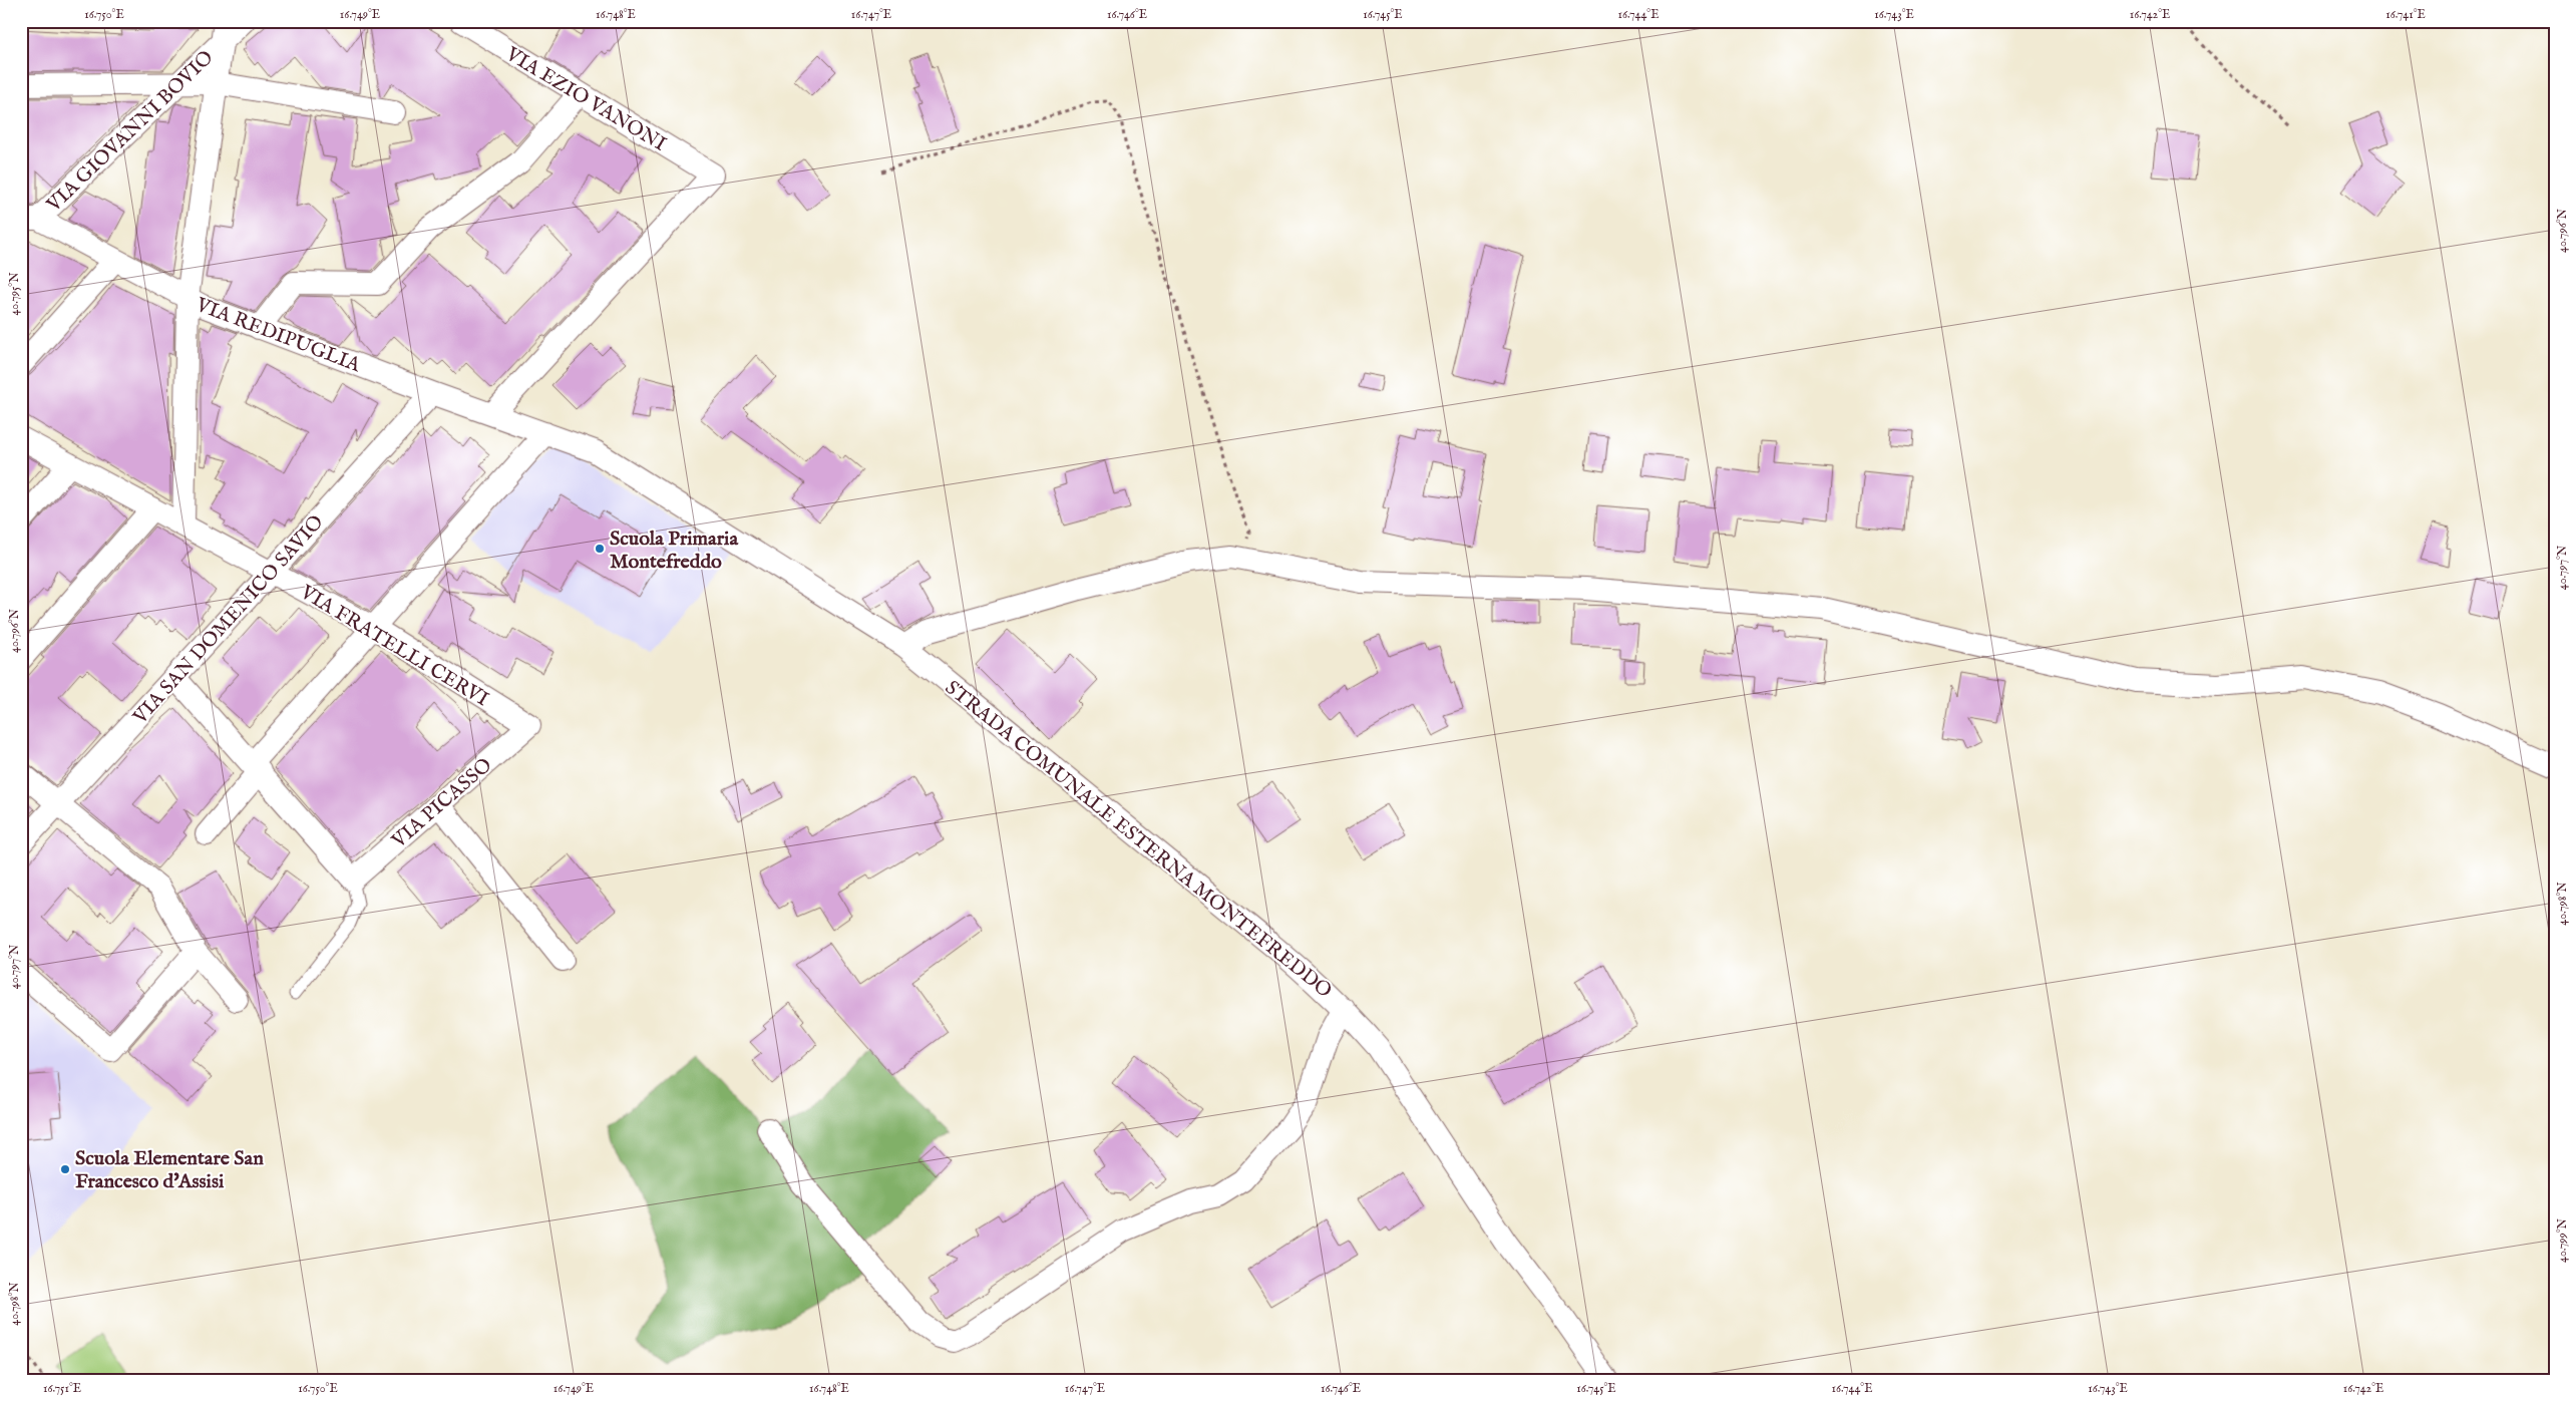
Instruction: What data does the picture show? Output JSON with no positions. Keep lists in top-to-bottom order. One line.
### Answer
{"streets":{"street":["VIA EZIO VANONI","VIA GIOVANNI BOVIO","VIA REDIPUGLIA","VIA SAN DOMENICO SAVIO","VIA FRATELLI CERVI","VIA PICASSO","STRADA COMUNALE ESTERNA MONTEFREDDO"]},"crossings":[["VIA EZIO VANONI","VIA REDIPUGLIA"],["VIA GIOVANNI BOVIO","VIA REDIPUGLIA"],["VIA REDIPUGLIA","VIA SAN DOMENICO SAVIO"],["VIA REDIPUGLIA","STRADA COMUNALE ESTERNA MONTEFREDDO"],["VIA SAN DOMENICO SAVIO","VIA FRATELLI CERVI"],["VIA FRATELLI CERVI","VIA PICASSO"]],"places":["Scuola Primaria Montefreddo","Scuola Elementare San Francesco d'Assisi"],"coordinates":["16.750°E","16.749°E","16.748°E","16.747°E","16.746°E","16.745°E","16.744°E","16.743°E","16.742°E","16.741°E","40.796°N","40.795°N","40.797°N","40.798°N","40.799°N","16.751°E"]}
